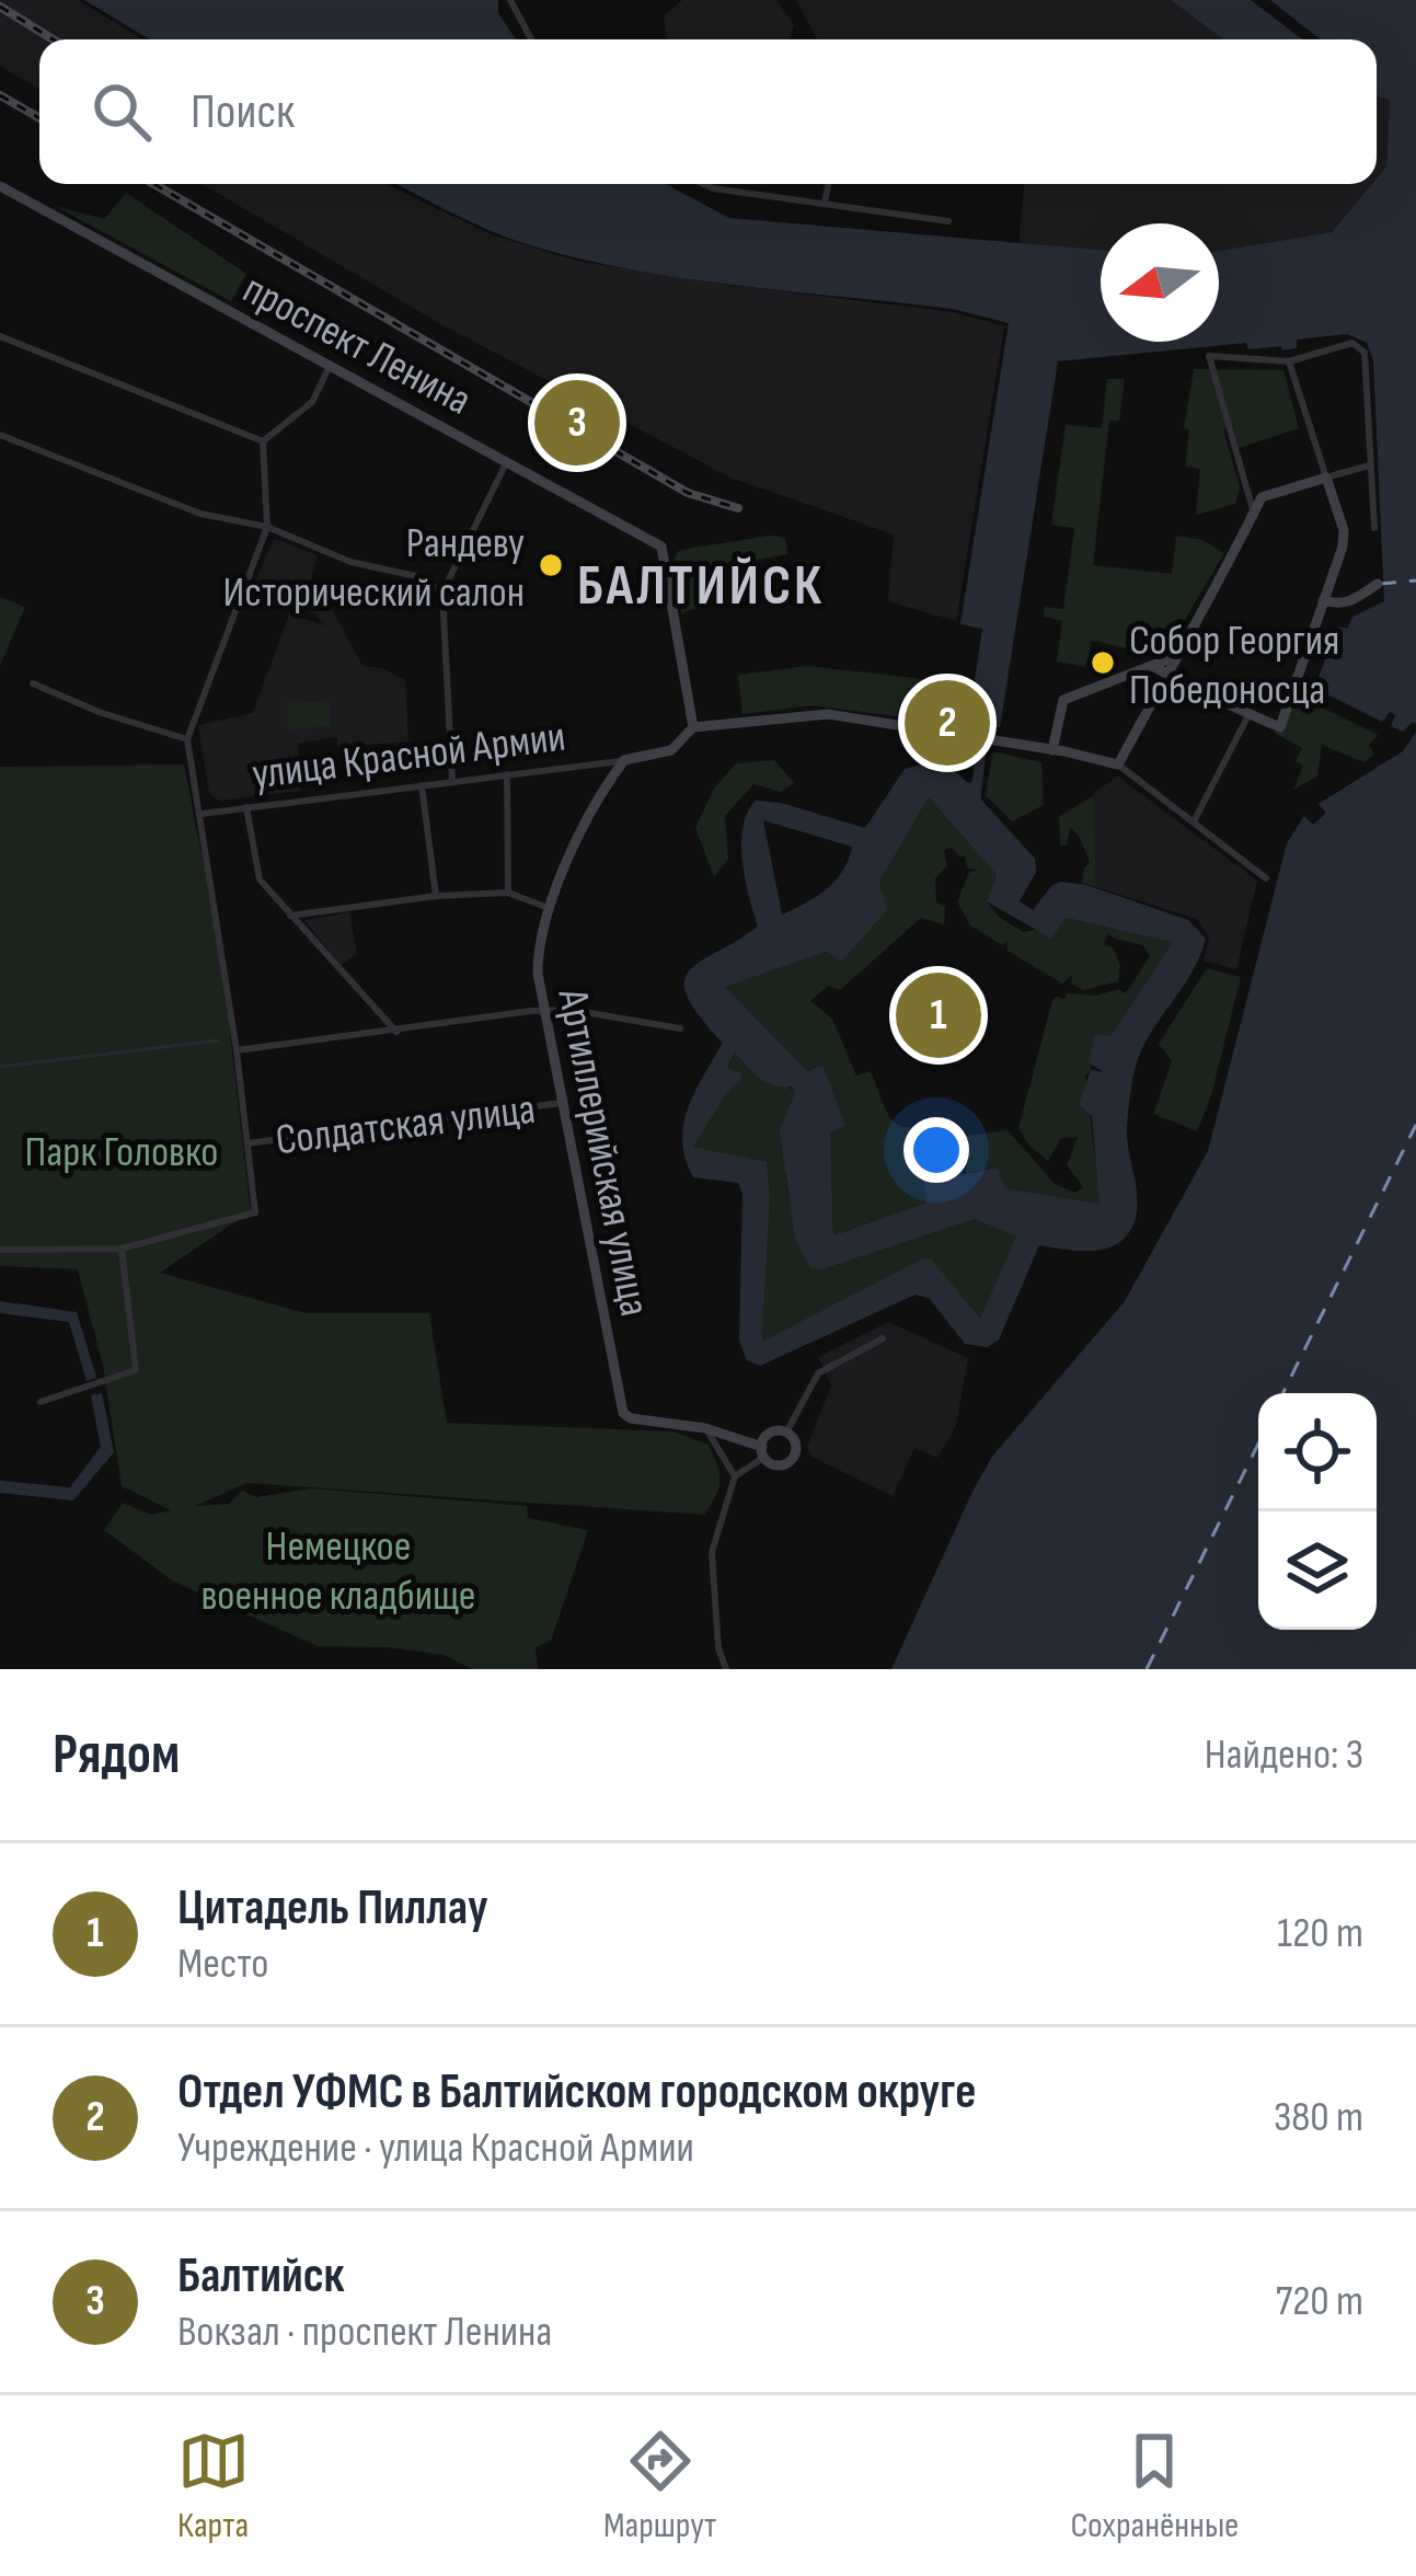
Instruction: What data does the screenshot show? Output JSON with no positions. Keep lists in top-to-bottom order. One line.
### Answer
{"streets":{"street":["проспект Ленина","улица Красной Армии","Солдатская улица","Артиллерийская улица"]},"crossings":[["улица Красной Армии","Артиллерийская улица"],["Солдатская улица","Артиллерийская улица"]],"districts":["БАЛТИЙСК"],"parks":["Парк Головко","Немецкое военное кладбище"],"places":["Рандеву Исторический салон","Собор Георгия Победоносца"],"north":"left","page":{"search":"Поиск","pins":["3","2","1"],"heading":["Рядом","Найдено: 3"],"list":[{"mark":"1","name":"Цитадель Пиллау","note":"Место","value":"120 m"},{"mark":"2","name":"Отдел УФМС в Балтийском городском округе","note":"Учреждение · улица Красной Армии","value":"380 m"},{"mark":"3","name":"Балтийск","note":"Вокзал · проспект Ленина","value":"720 m"}],"nav":["Карта","Маршрут","Сохранённые"]}}
